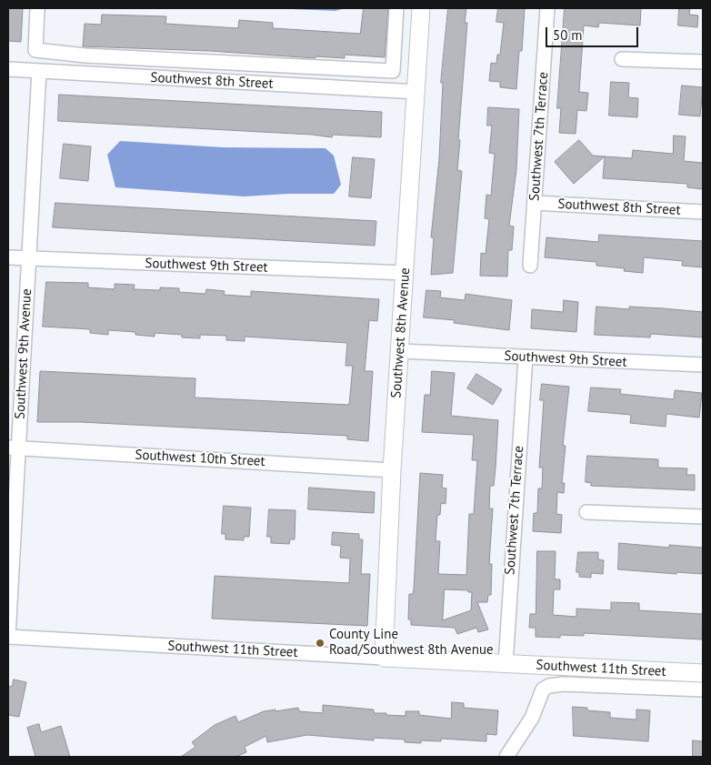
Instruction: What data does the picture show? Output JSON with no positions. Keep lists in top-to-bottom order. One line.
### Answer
{"streets":{"street":["Southwest 8th Street","Southwest 7th Terrace","Southwest 9th Street","Southwest 8th Avenue","Southwest 9th Avenue","Southwest 10th Street","Southwest 11th Street"]},"crossings":[["Southwest 8th Street","Southwest 7th Terrace"],["Southwest 8th Street","Southwest 8th Avenue"],["Southwest 8th Street","Southwest 9th Avenue"],["Southwest 7th Terrace","Southwest 9th Street"],["Southwest 7th Terrace","Southwest 11th Street"],["Southwest 9th Street","Southwest 8th Avenue"],["Southwest 9th Street","Southwest 9th Avenue"],["Southwest 8th Avenue","Southwest 10th Street"],["Southwest 8th Avenue","Southwest 11th Street"],["Southwest 9th Avenue","Southwest 10th Street"],["Southwest 9th Avenue","Southwest 11th Street"]],"places":["County Line Road/Southwest 8th Avenue"],"scale_bar":"50 m"}
